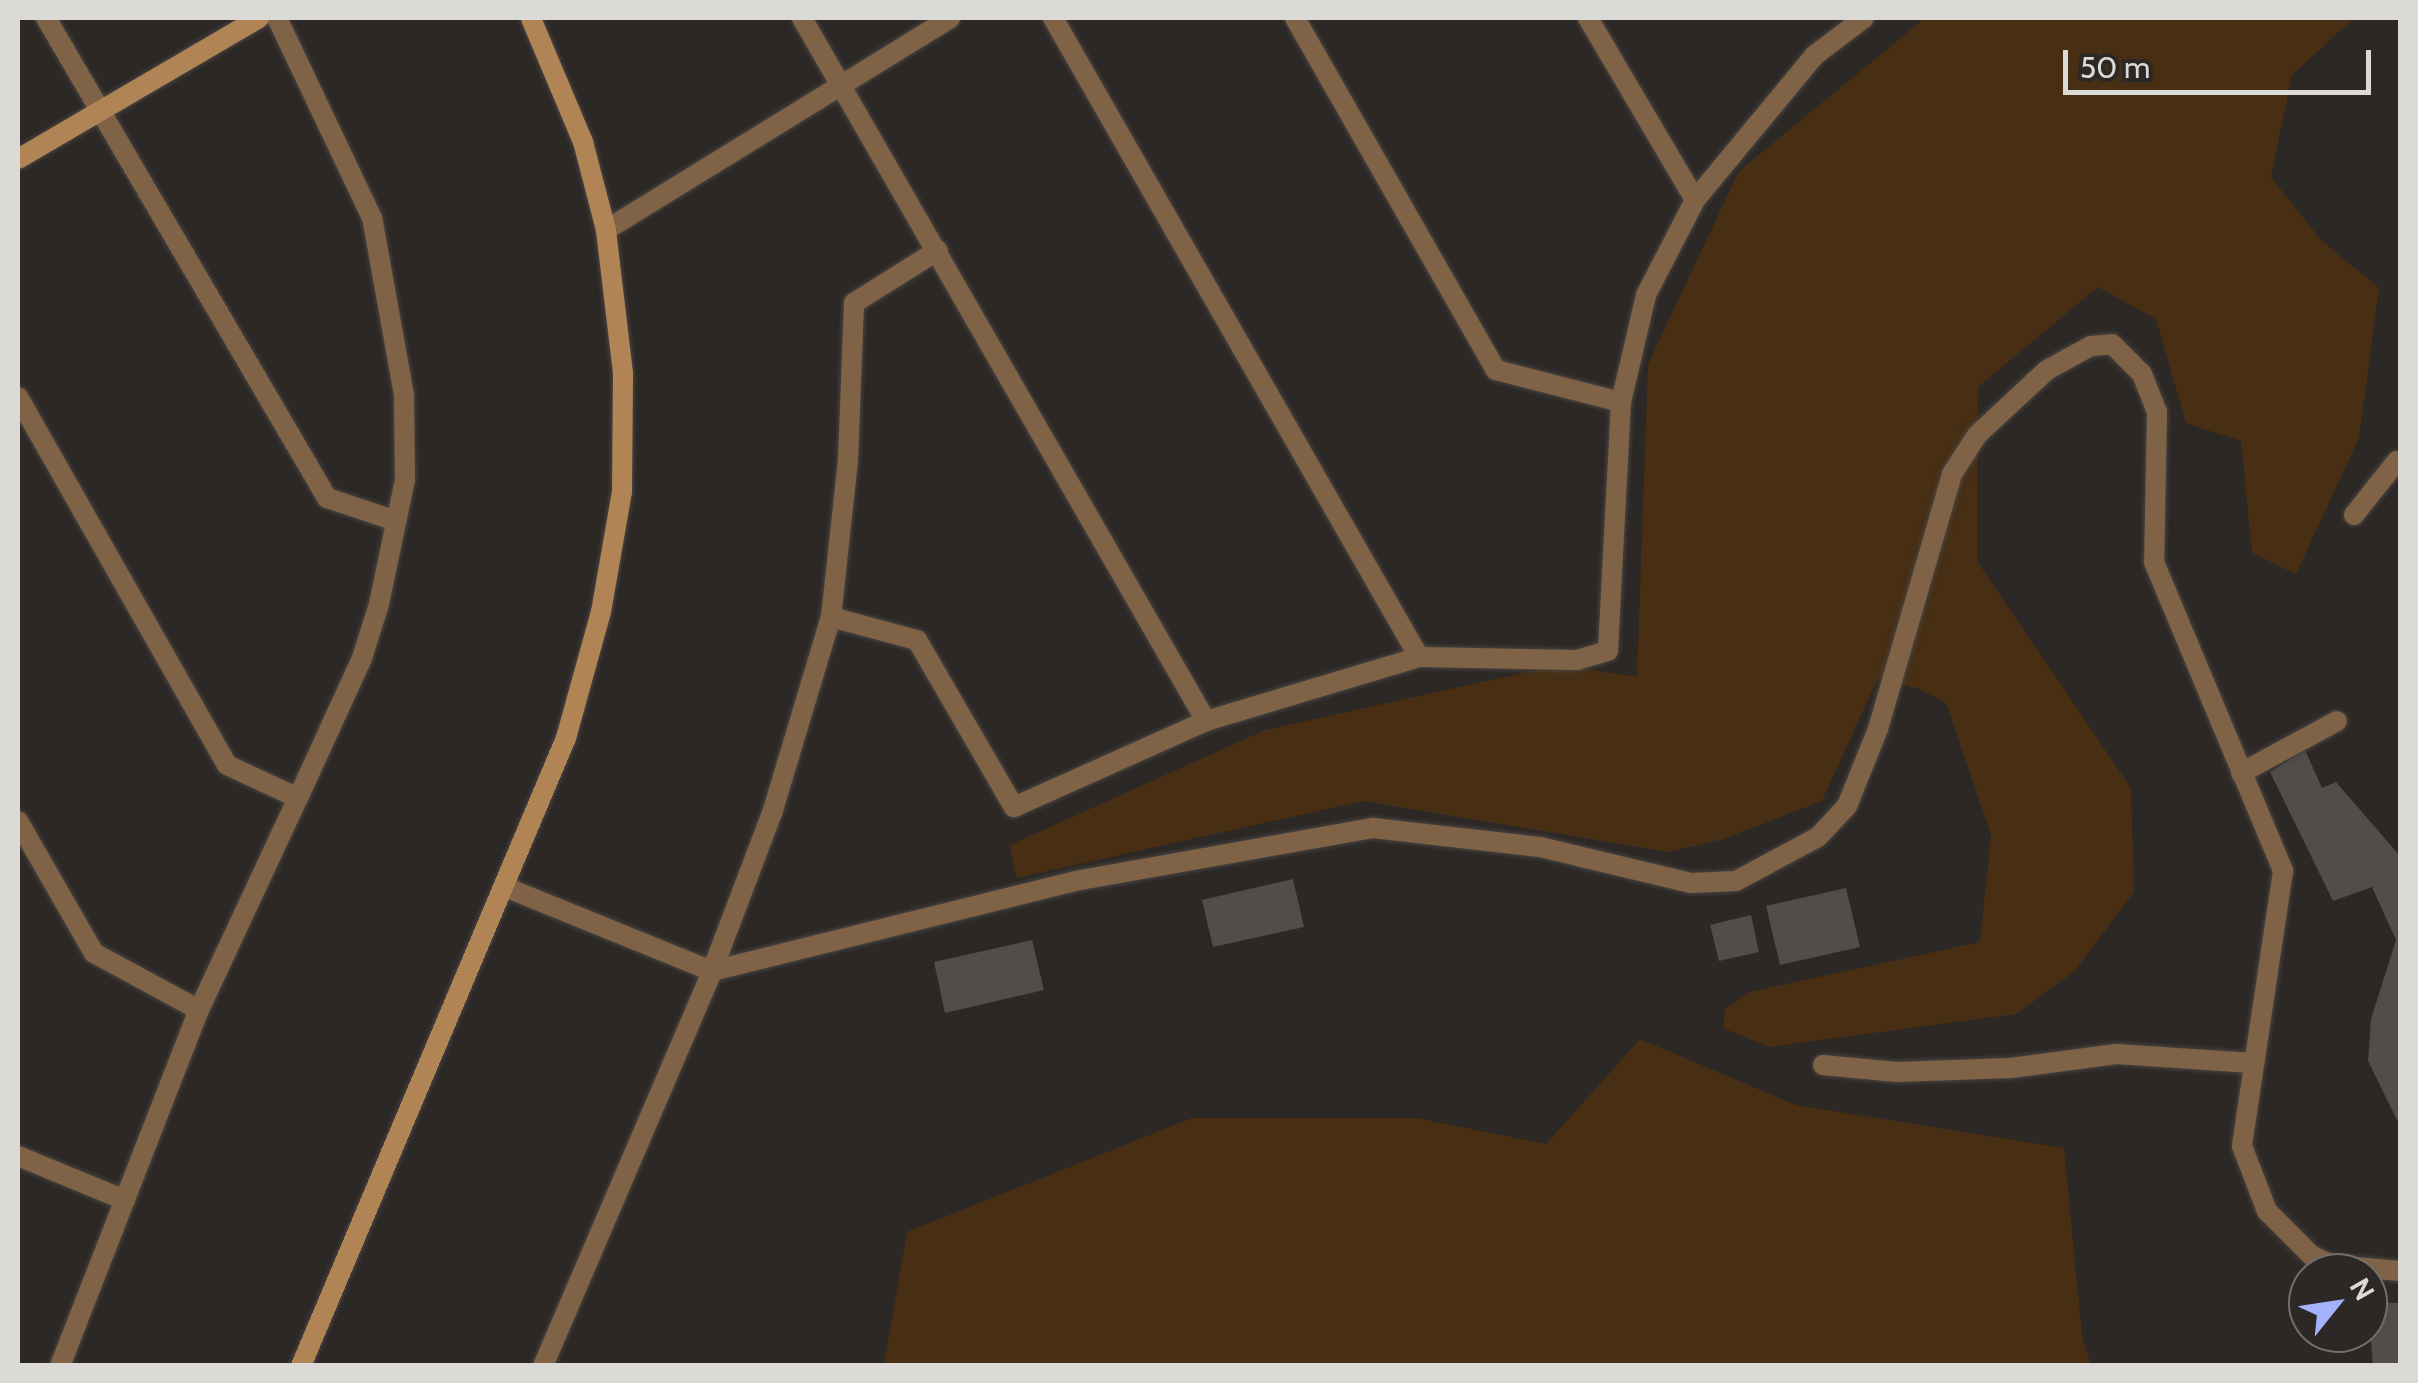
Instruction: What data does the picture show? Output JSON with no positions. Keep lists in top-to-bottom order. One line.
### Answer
{"scale_bar":"50 m","north":"top right"}
